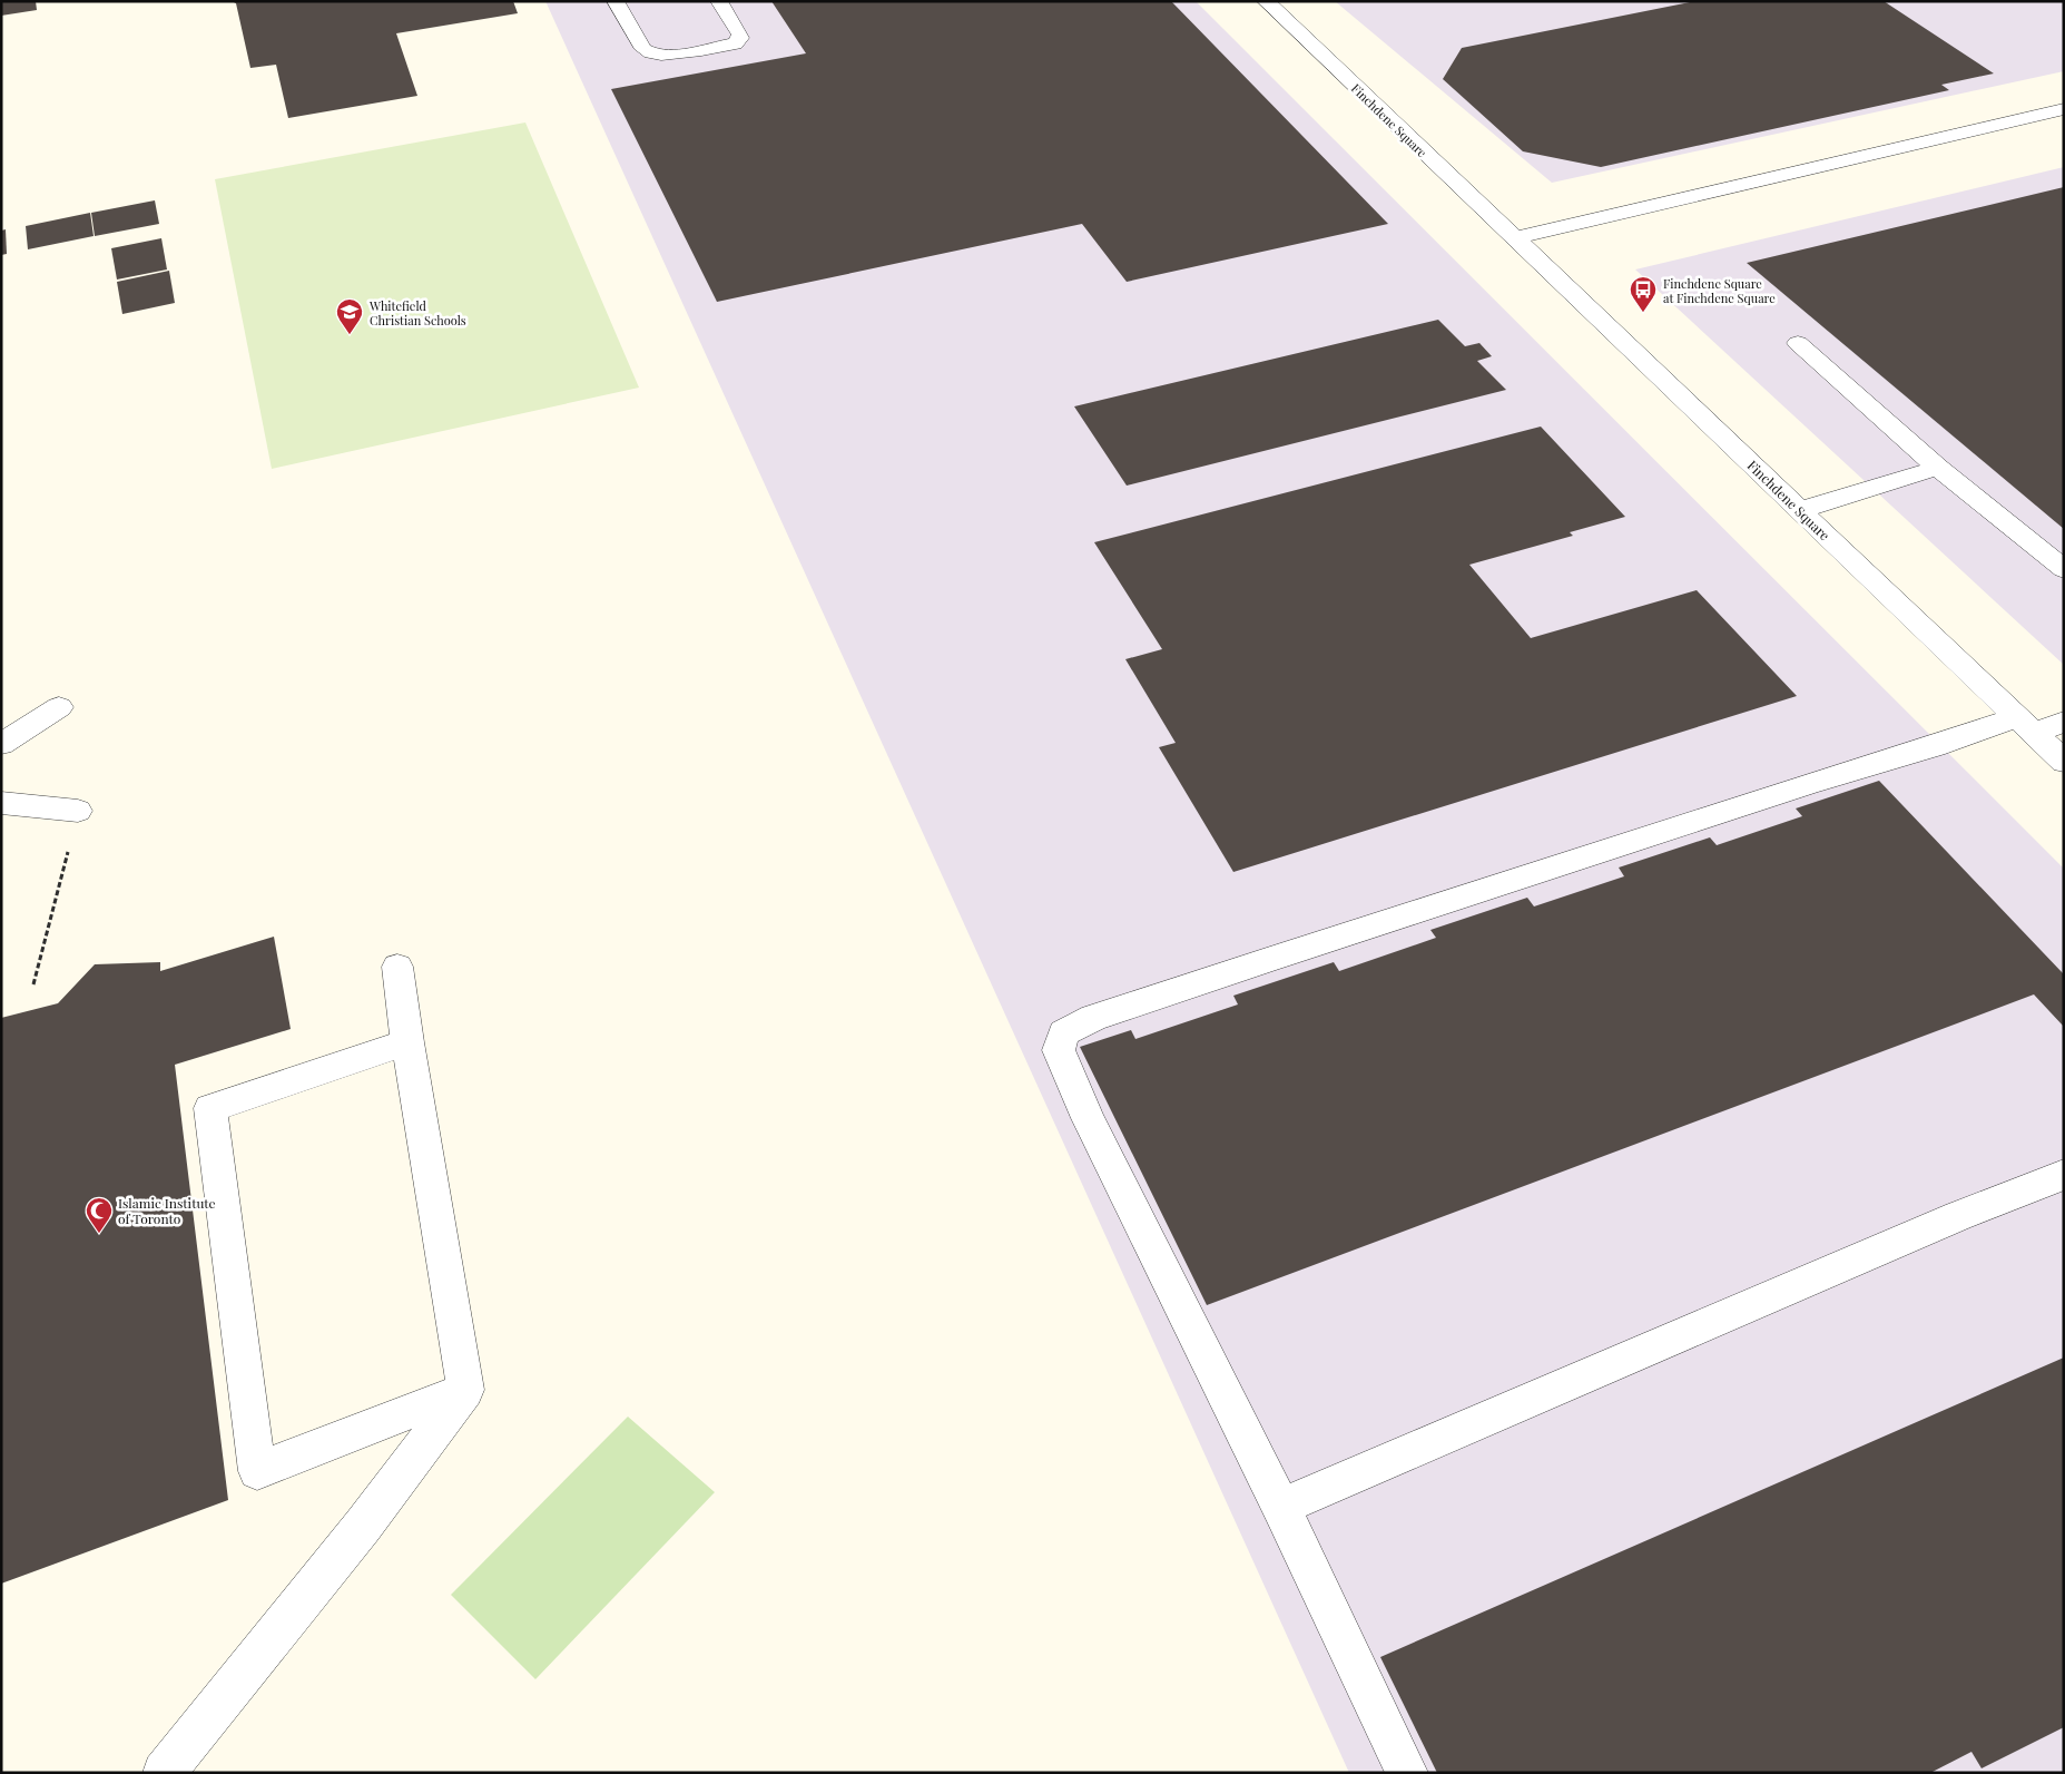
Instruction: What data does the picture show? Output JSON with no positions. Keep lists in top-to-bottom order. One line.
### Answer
{"streets":{"street":["Finchdene Square"]},"places":{"bus stop":["Finchdene Square at Finchdene Square"],"school or university":["Whitefield Christian Schools"],"mosque":["Islamic Institute of Toronto"]}}
